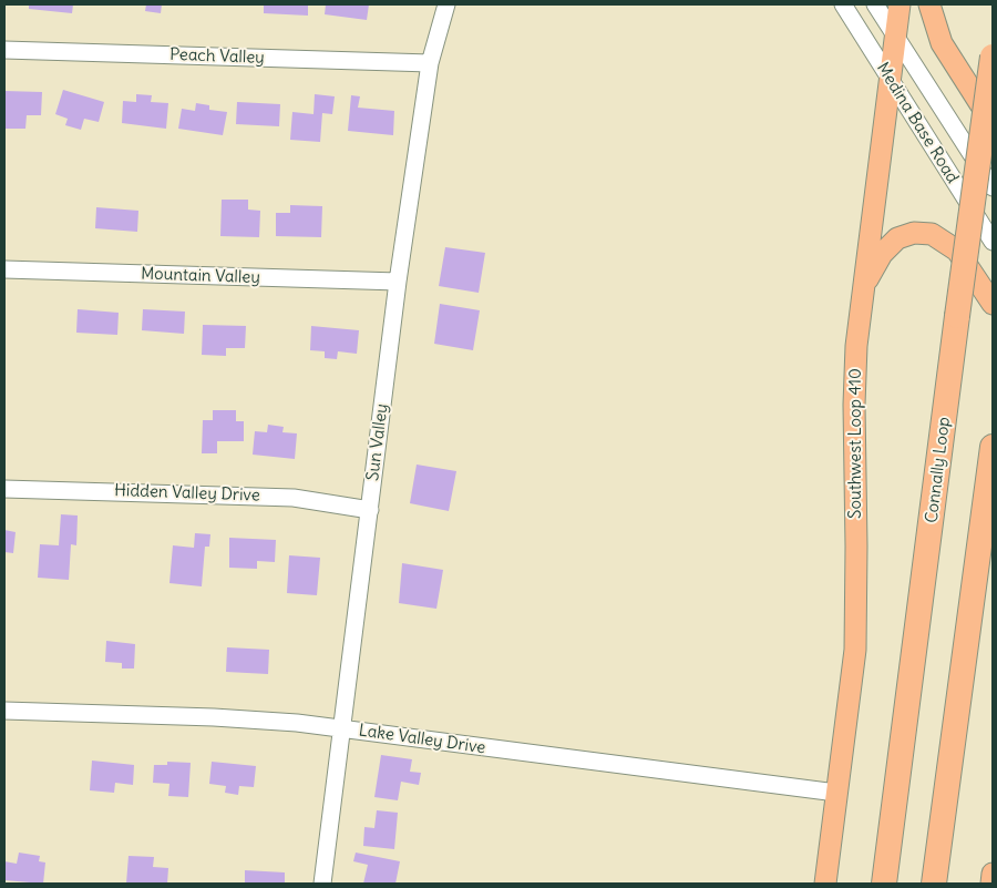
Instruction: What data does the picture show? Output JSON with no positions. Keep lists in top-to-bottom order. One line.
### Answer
{"streets":{"highway":["Connally Loop"],"main road":["Southwest Loop 410"],"street":["Peach Valley","Medina Base Road","Mountain Valley","Sun Valley","Hidden Valley Drive","Lake Valley Drive"]},"crossings":[["Peach Valley","Sun Valley"],["Medina Base Road","Southwest Loop 410"],["Mountain Valley","Sun Valley"],["Sun Valley","Hidden Valley Drive"],["Sun Valley","Lake Valley Drive"],["Southwest Loop 410","Lake Valley Drive"]]}
